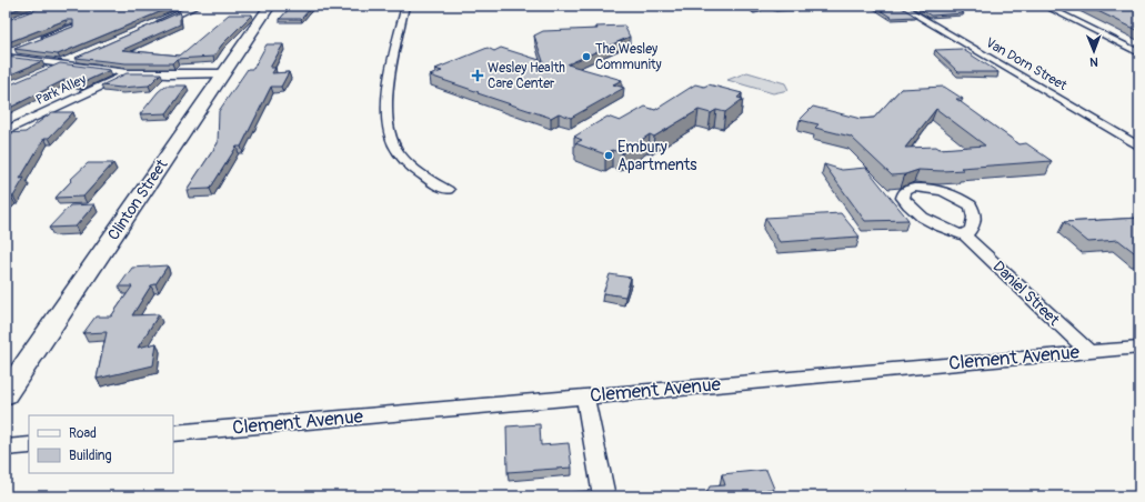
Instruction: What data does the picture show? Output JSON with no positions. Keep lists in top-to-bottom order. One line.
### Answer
{"streets":{"street":["Van Dorn Street","Park Alley","Clinton Street","Daniel Street","Clement Avenue"]},"crossings":[["Daniel Street","Clement Avenue"]],"places":{"other":["The Wesley Community","Embury Apartments"],"health":["Wesley Health Care Center"]},"legend":["Road","Building"],"north":"bottom"}
